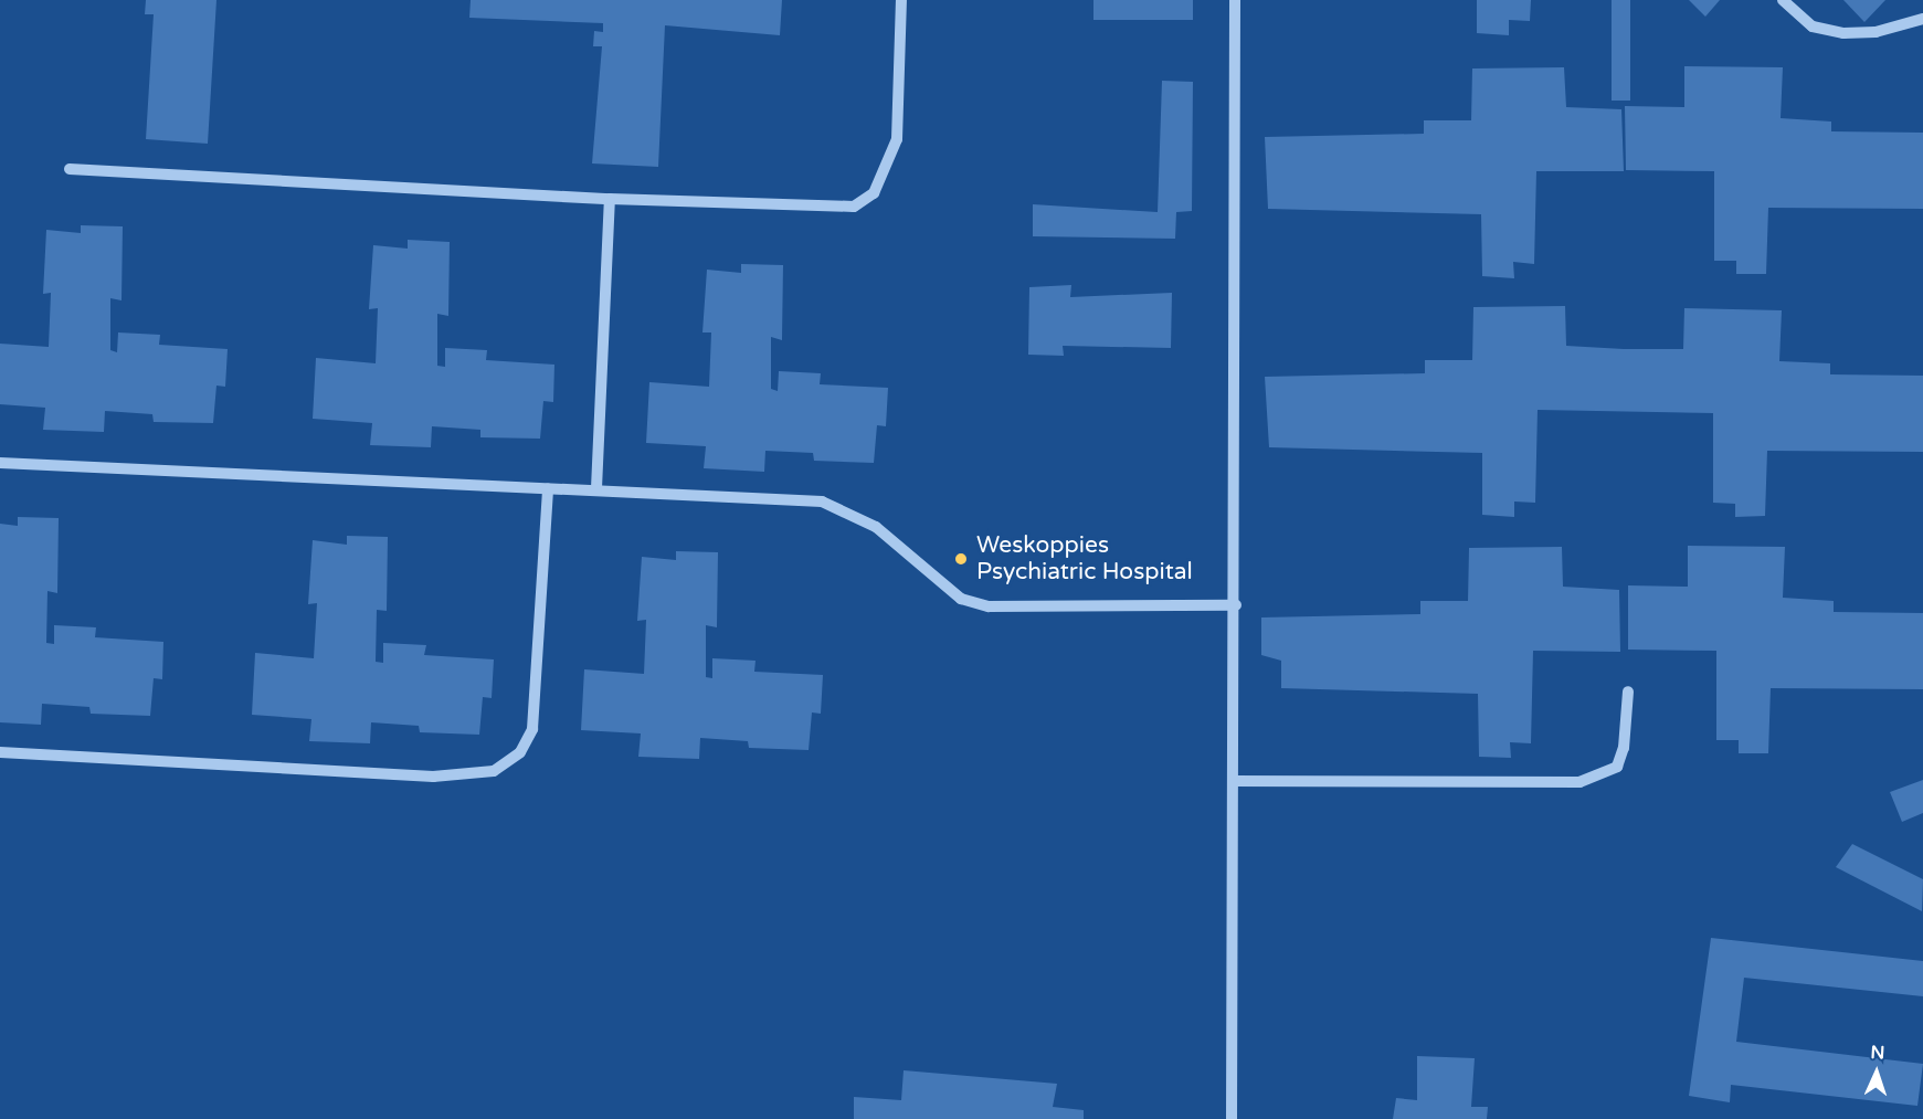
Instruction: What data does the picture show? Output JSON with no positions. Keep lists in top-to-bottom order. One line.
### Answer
{"places":["Weskoppies Psychiatric Hospital"],"north":"top"}
